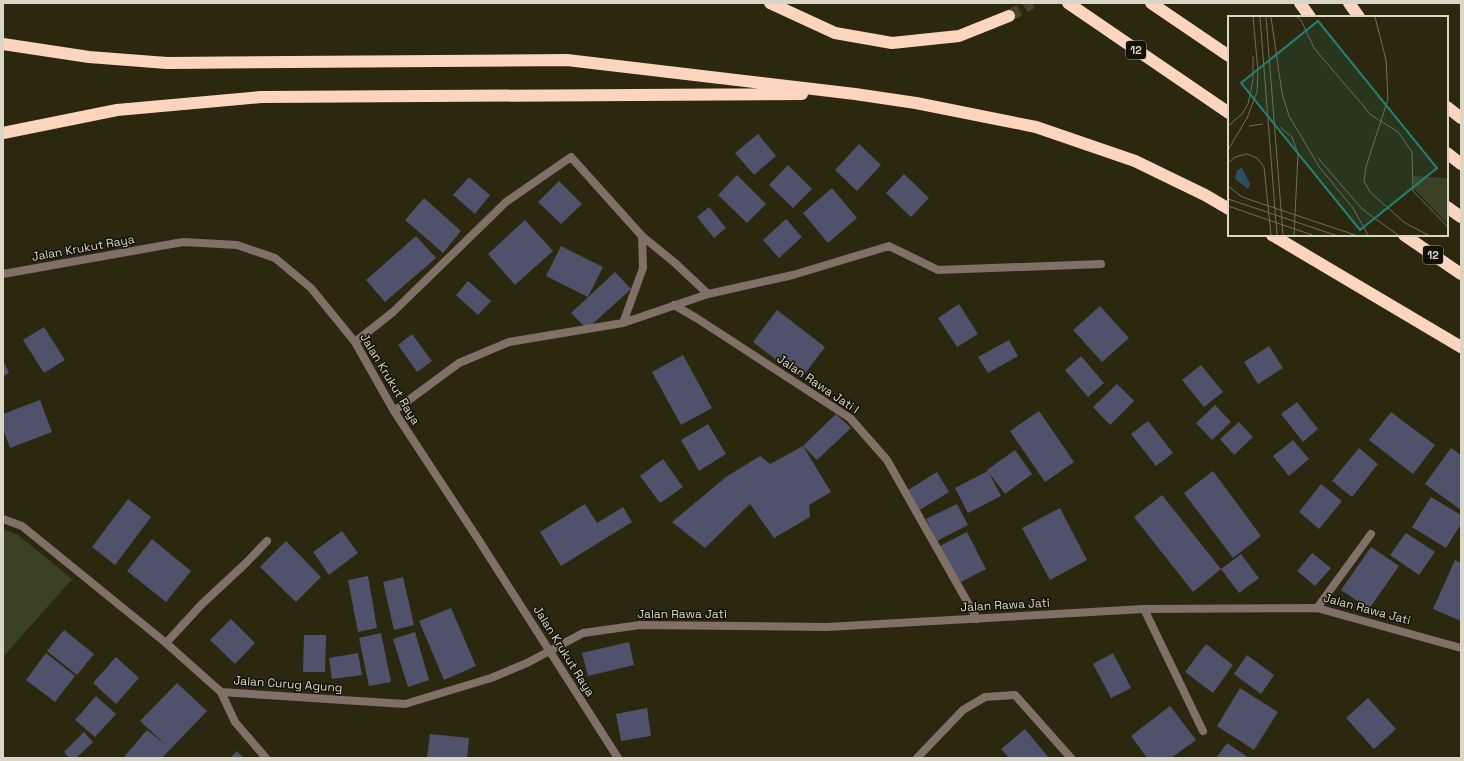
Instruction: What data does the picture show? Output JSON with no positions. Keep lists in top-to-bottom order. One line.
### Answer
{"streets":{"highway":["12"],"street":["Jalan Krukut Raya","Jalan Rawa Jati I","Jalan Rawa Jati","Jalan Curug Agung"]},"crossings":[["Jalan Krukut Raya","Jalan Rawa Jati"],["Jalan Krukut Raya","Jalan Curug Agung"],["Jalan Rawa Jati I","Jalan Rawa Jati"],["Jalan Rawa Jati","Jalan Curug Agung"]]}
